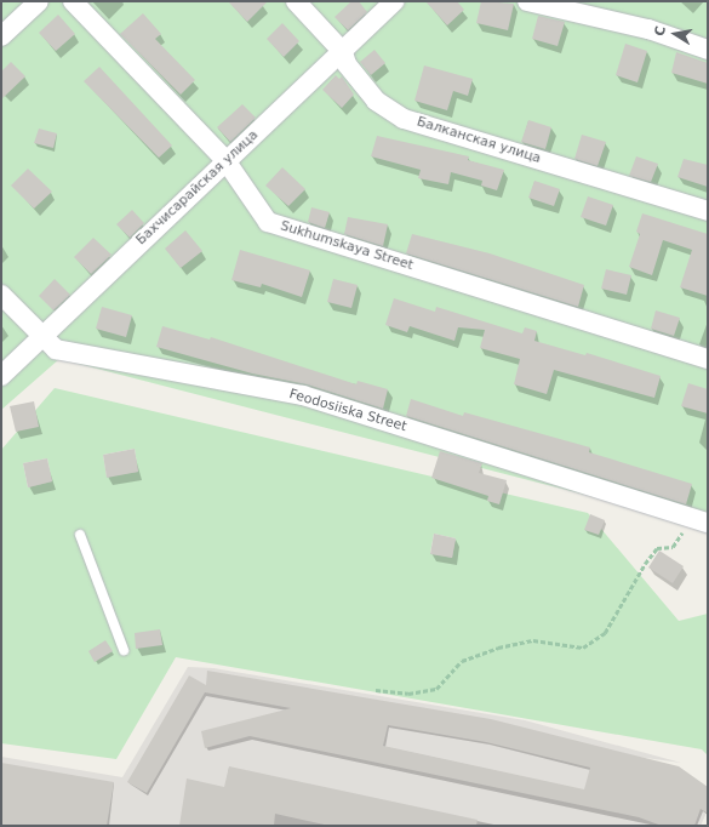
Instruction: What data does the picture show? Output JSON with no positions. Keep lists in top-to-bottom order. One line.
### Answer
{"streets":{"street":["Балканская улица","Бахчисарайская улица","Sukhumskaya Street","Feodosiiska Street"]},"crossings":[["Балканская улица","Бахчисарайская улица"],["Бахчисарайская улица","Sukhumskaya Street"],["Бахчисарайская улица","Feodosiiska Street"]],"north":"left"}
